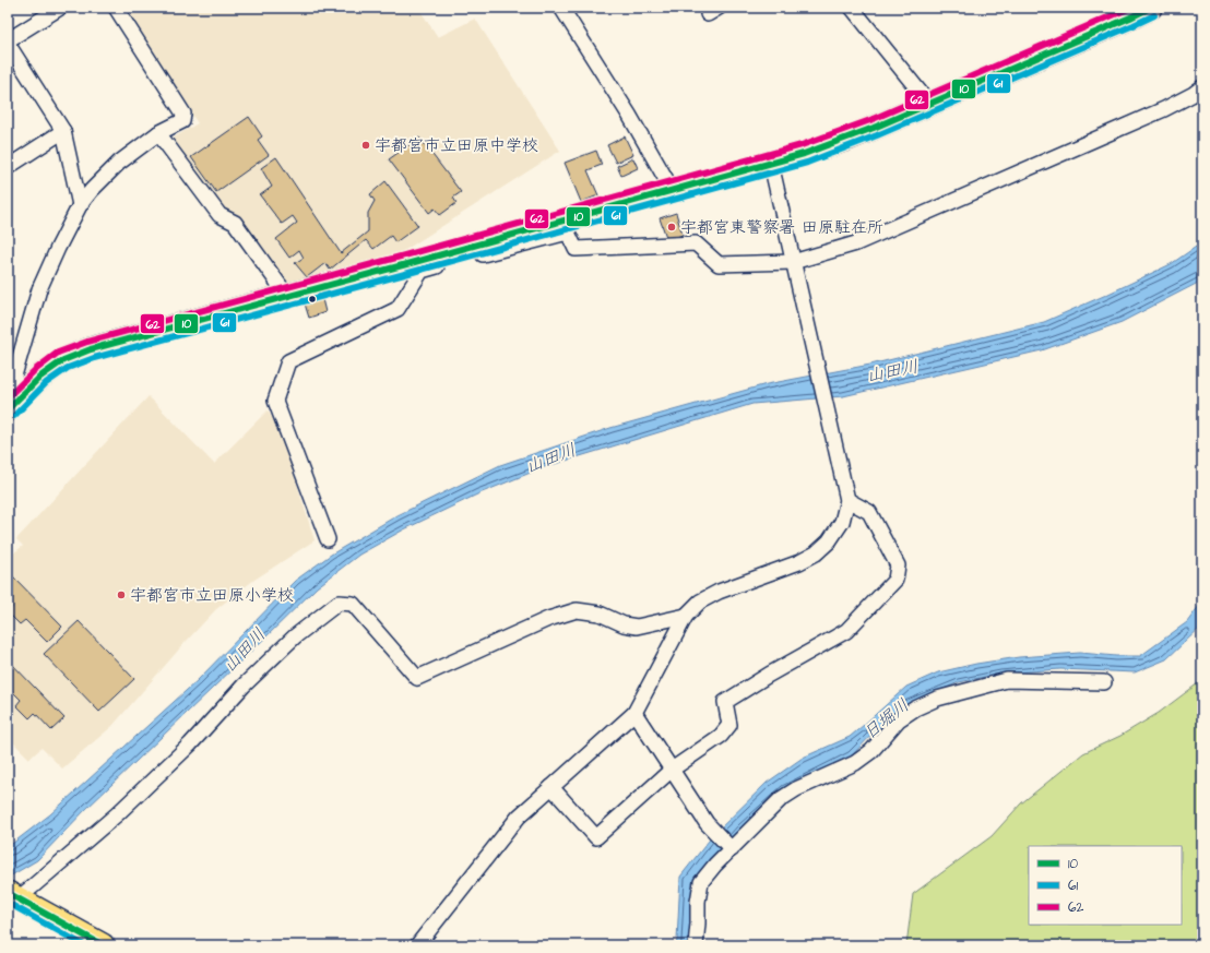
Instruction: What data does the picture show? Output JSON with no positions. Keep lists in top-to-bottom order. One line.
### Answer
{"water":["山田川","日堀川"],"places":["宇都宮市立田原中学校","宇都宮東警察署 田原駐在所","宇都宮市立田原小学校"],"lines":["transit line 10","transit line 62","transit line 61"],"legend":["10","61","62"]}
